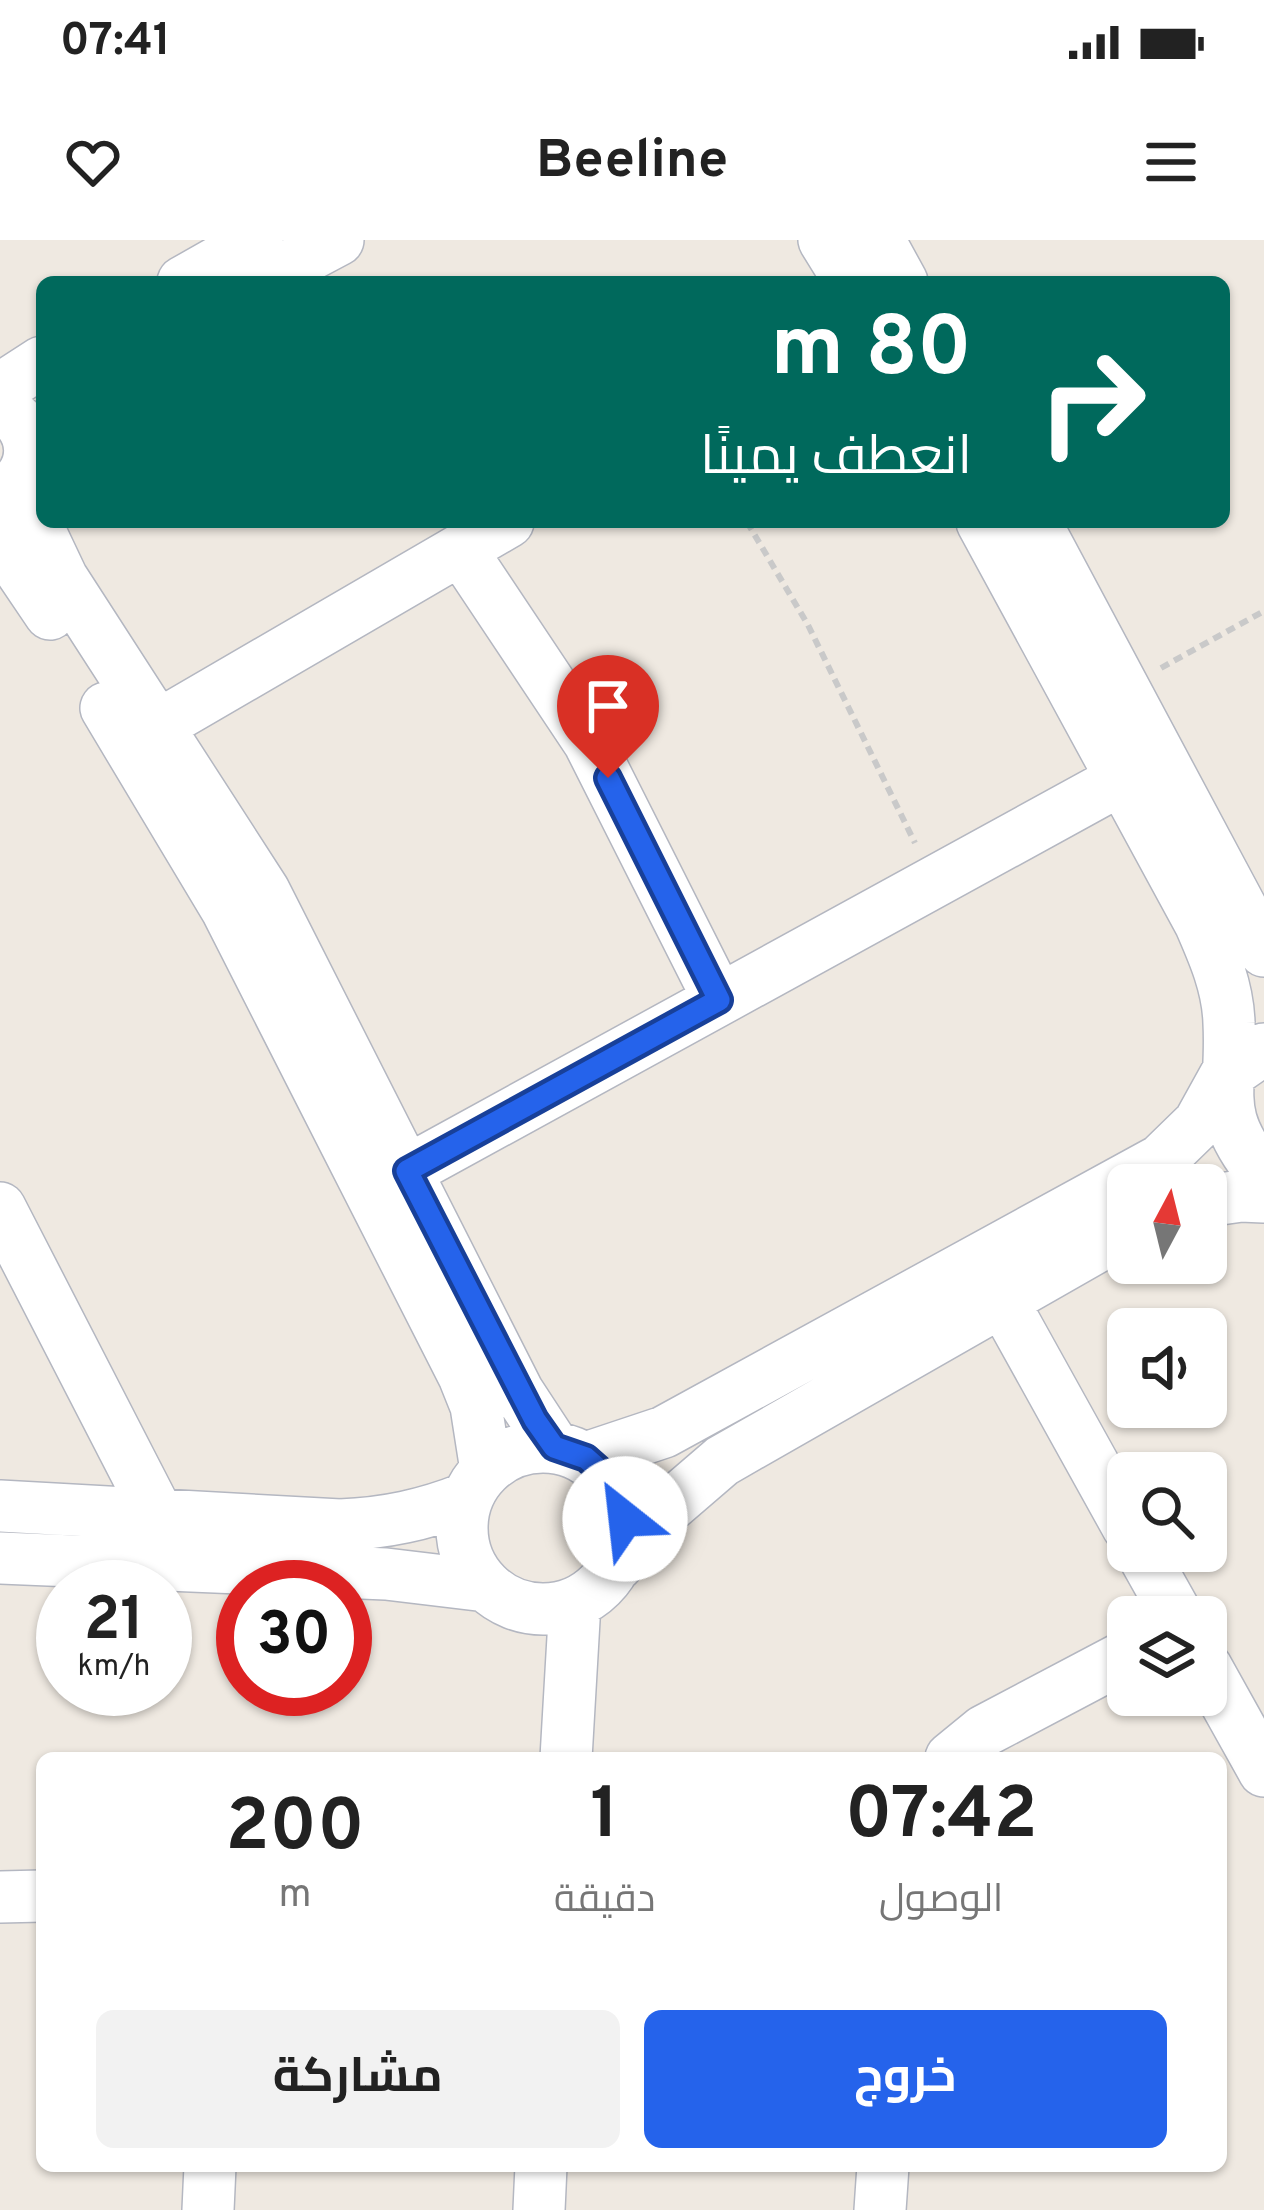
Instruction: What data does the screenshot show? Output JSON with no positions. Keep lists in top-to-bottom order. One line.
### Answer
{"north":"top","page":{"status":"07:41","header":"Beeline","turn":["80 m","انعطف يمينًا"],"speed":"21 km/h","limit":"30","eta":["07:42","الوصول","1","دقيقة","200","m"],"buttons":["خروج","مشاركة"]}}
